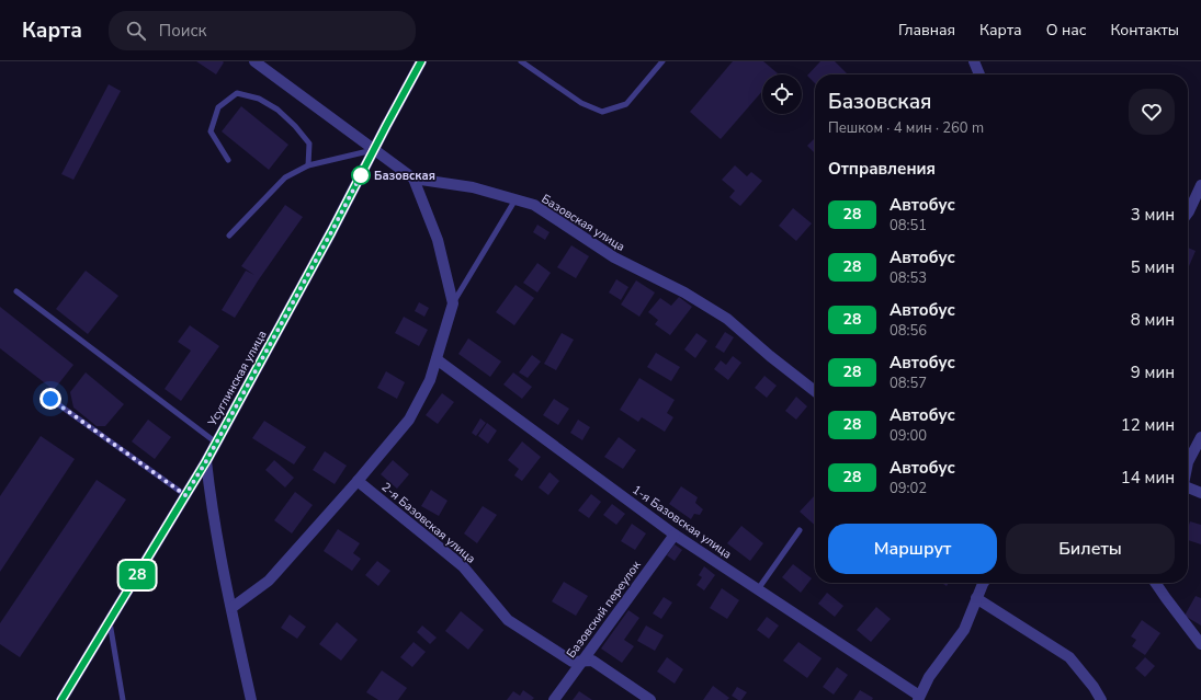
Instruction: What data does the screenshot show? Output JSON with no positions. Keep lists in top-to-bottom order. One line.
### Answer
{"streets":{"street":["Базовская улица","Усуглинская улица","1-я Базовская улица","2-я Базовская улица","Базовский переулок"]},"crossings":[["Базовская улица","Усуглинская улица"],["1-я Базовская улица","Базовский переулок"],["2-я Базовская улица","Базовский переулок"]],"places":["Базовская"],"lines":["bus line 28"],"page":{"header":"Карта","search":"Поиск","nav":["Главная","Карта","О нас","Контакты"],"on_map":"28","heading":[["Базовская","Пешком · 4 мин · 260 m"],"Отправления"],"list":[{"mark":"28","name":"Автобус","note":"08:51","value":"3 мин"},{"mark":"28","name":"Автобус","note":"08:53","value":"5 мин"},{"mark":"28","name":"Автобус","note":"08:56","value":"8 мин"},{"mark":"28","name":"Автобус","note":"08:57","value":"9 мин"},{"mark":"28","name":"Автобус","note":"09:00","value":"12 мин"},{"mark":"28","name":"Автобус","note":"09:02","value":"14 мин"}],"buttons":["Маршрут","Билеты"]}}
